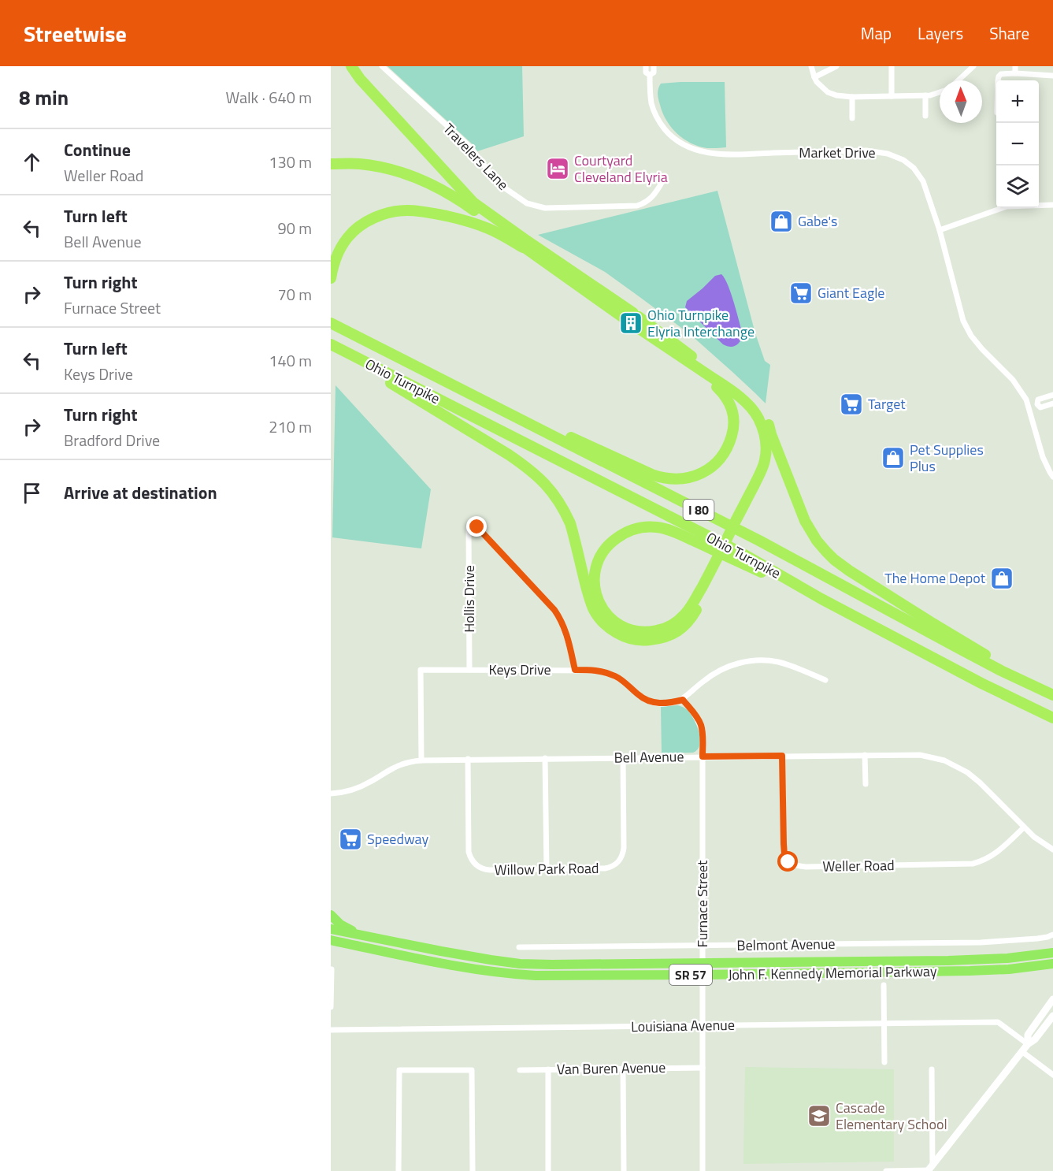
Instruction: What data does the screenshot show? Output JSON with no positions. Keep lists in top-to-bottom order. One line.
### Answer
{"streets":{"highway":["Ohio Turnpike","I 80","John F. Kennedy Memorial Parkway","SR 57"],"street":["Market Drive","Travelers Lane","Hollis Drive","Keys Drive","Bell Avenue","Weller Road","Willow Park Road","Furnace Street","Belmont Avenue","Louisiana Avenue","Van Buren Avenue"]},"crossings":[["Hollis Drive","Keys Drive"],["Keys Drive","Bell Avenue"],["Keys Drive","Furnace Street"],["Bell Avenue","Weller Road"],["Bell Avenue","Willow Park Road"],["Bell Avenue","Furnace Street"],["Furnace Street","Belmont Avenue"],["Furnace Street","John F. Kennedy Memorial Parkway"],["Furnace Street","Louisiana Avenue"],["Furnace Street","Van Buren Avenue"],["John F. Kennedy Memorial Parkway","SR 57"]],"places":{"hotel":["Courtyard Cleveland Elyria"],"shop":["Gabe's","Pet Supplies Plus","The Home Depot"],"supermarket":["Giant Eagle","Target","Speedway"],"building":["Ohio Turnpike Elyria Interchange"],"school or university":["Cascade Elementary School"]},"north":"top","page":{"header":"Streetwise","nav":["Map","Layers","Share"],"heading":["8 min","Walk · 640 m"],"map_buttons":["+","−"],"list":[["Continue","Weller Road","130 m"],["Turn left","Bell Avenue","90 m"],["Turn right","Furnace Street","70 m"],["Turn left","Keys Drive","140 m"],["Turn right","Bradford Drive","210 m"],"Arrive at destination"]}}
